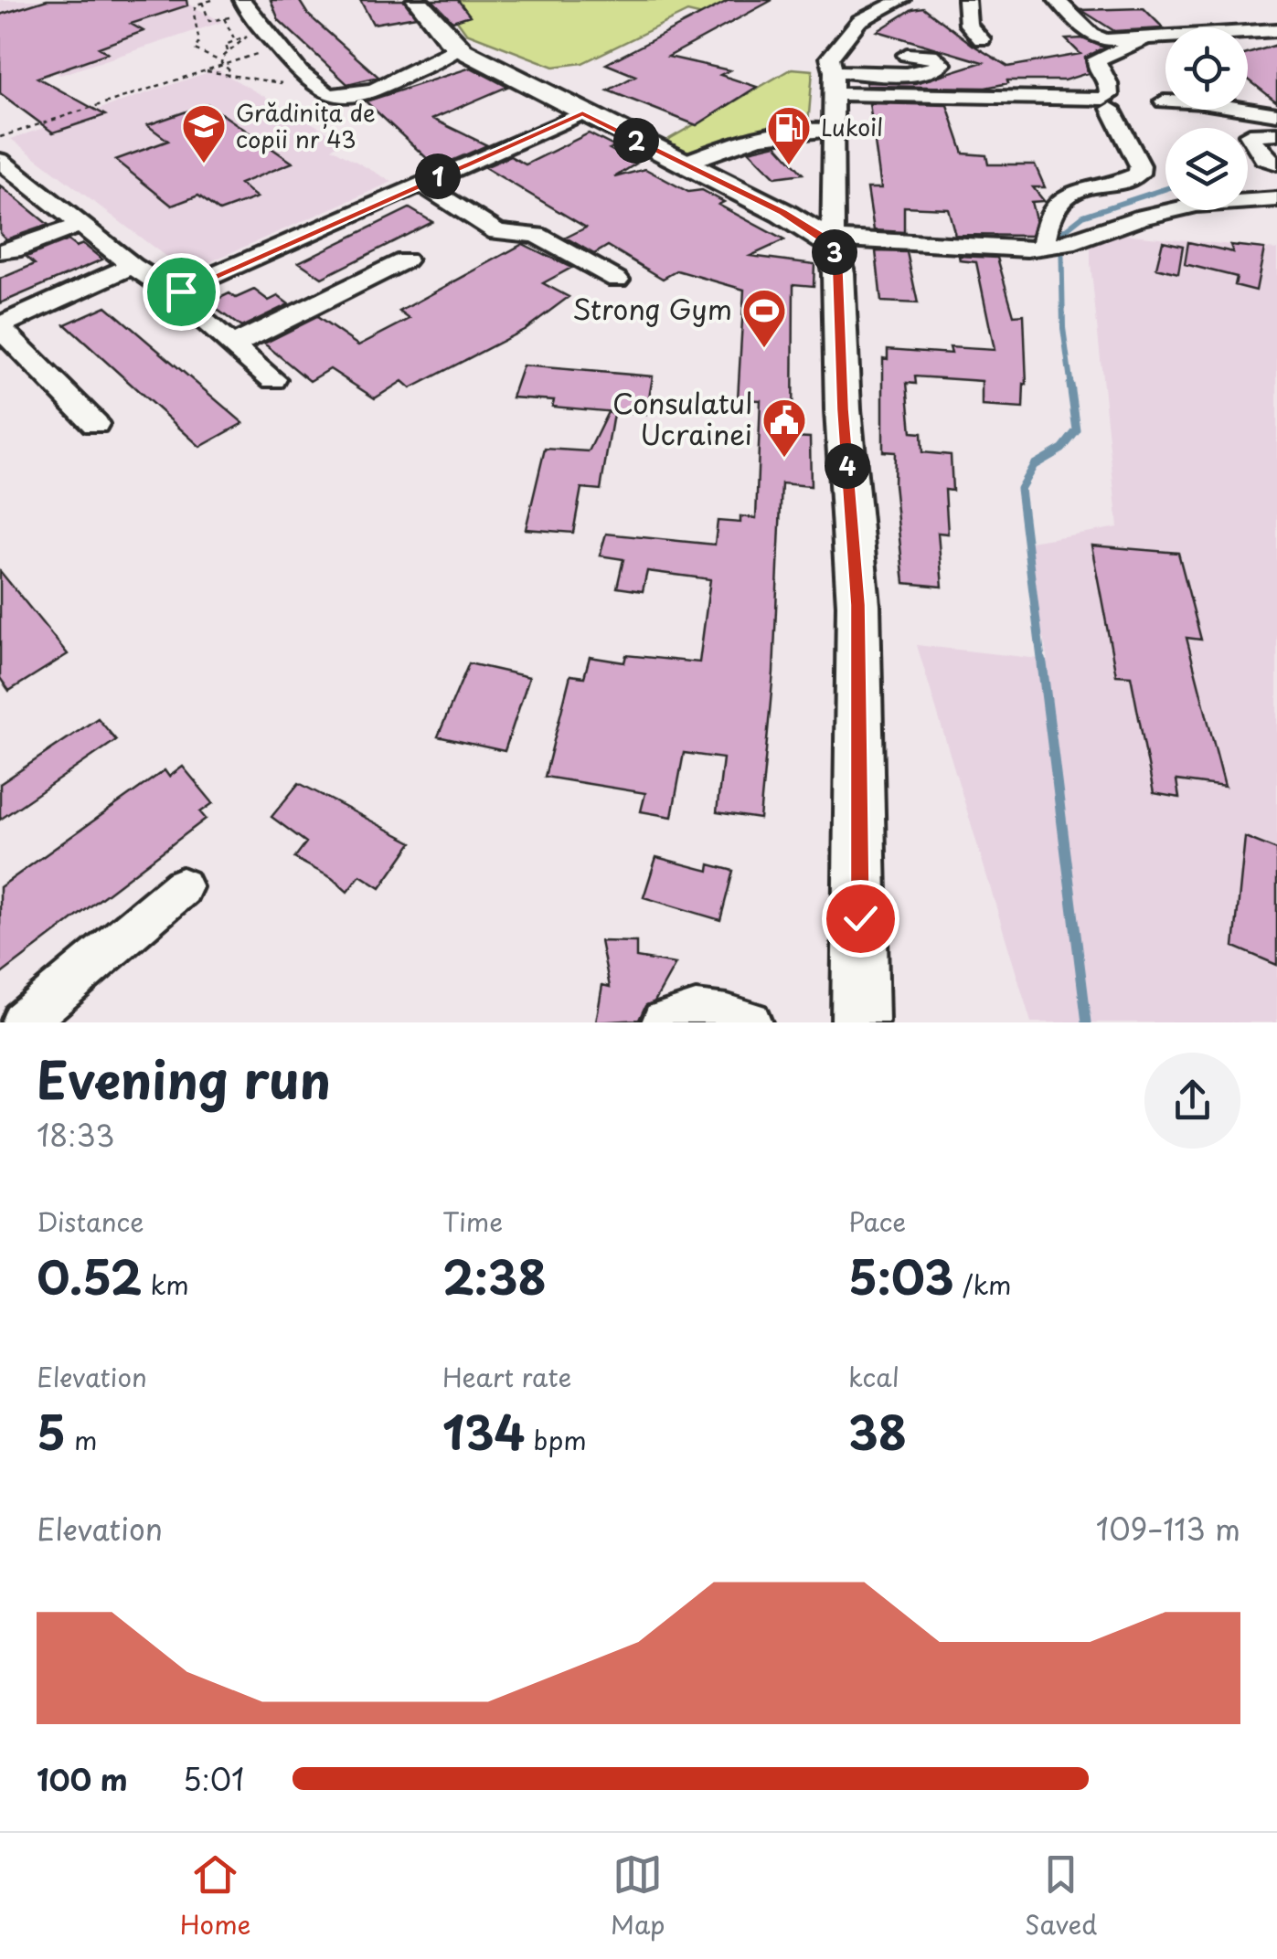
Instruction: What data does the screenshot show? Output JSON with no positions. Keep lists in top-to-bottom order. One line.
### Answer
{"places":{"school or university":["Grădinița de copii nr 43"],"fuel station":["Lukoil"],"sports":["Strong Gym"],"public building":["Consulatul Ucrainei"]},"page":{"pins":["2","1","3","4"],"heading":["Evening run","18:33"],"stats":[["Distance","0.52 km"],["Time","2:38"],["Pace","5:03 /km"],["Elevation","5 m"],["Heart rate","134 bpm"],["kcal","38"]],"chart":["Elevation","109–113 m"],"list":[{"name":"100 m","note":"5:01"}],"tabs":["Home","Map","Saved"]}}
